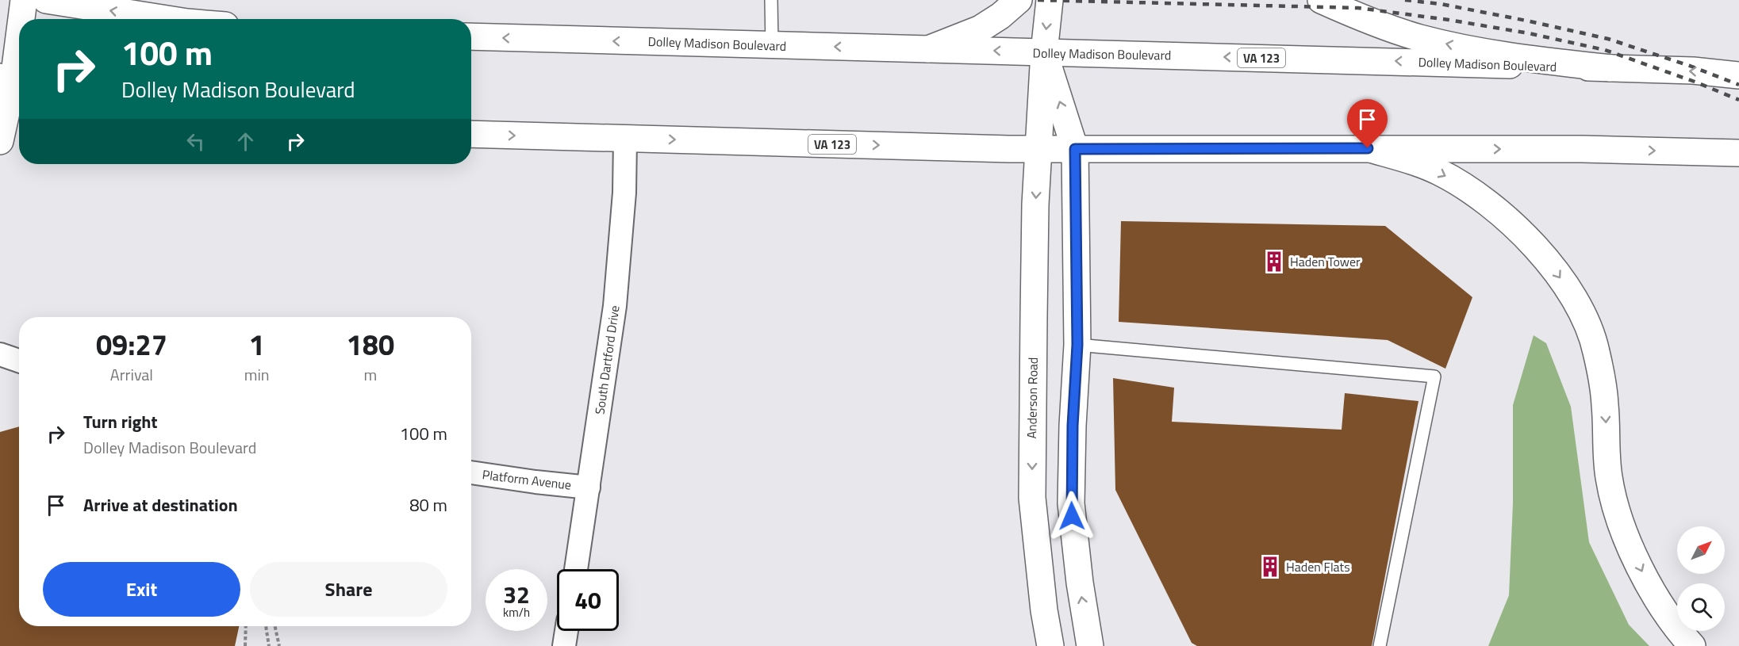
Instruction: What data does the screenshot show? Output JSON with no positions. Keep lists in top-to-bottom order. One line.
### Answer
{"streets":{"main road":["Dolley Madison Boulevard","VA 123","Anderson Road"],"street":["South Dartford Drive","Platform Avenue"]},"crossings":[["Dolley Madison Boulevard","Anderson Road"],["VA 123","South Dartford Drive"],["VA 123","Anderson Road"],["South Dartford Drive","Platform Avenue"]],"places":{"building":["Haden Tower","Haden Flats"]},"north":"top right","page":{"turn":["100 m","Dolley Madison Boulevard"],"eta":["09:27","Arrival","1","min","180","m"],"list":[{"name":"Turn right","note":"Dolley Madison Boulevard","value":"100 m"},{"name":"Arrive at destination","value":"80 m"}],"buttons":["Exit","Share"],"speed":"32 km/h","limit":"40"}}
